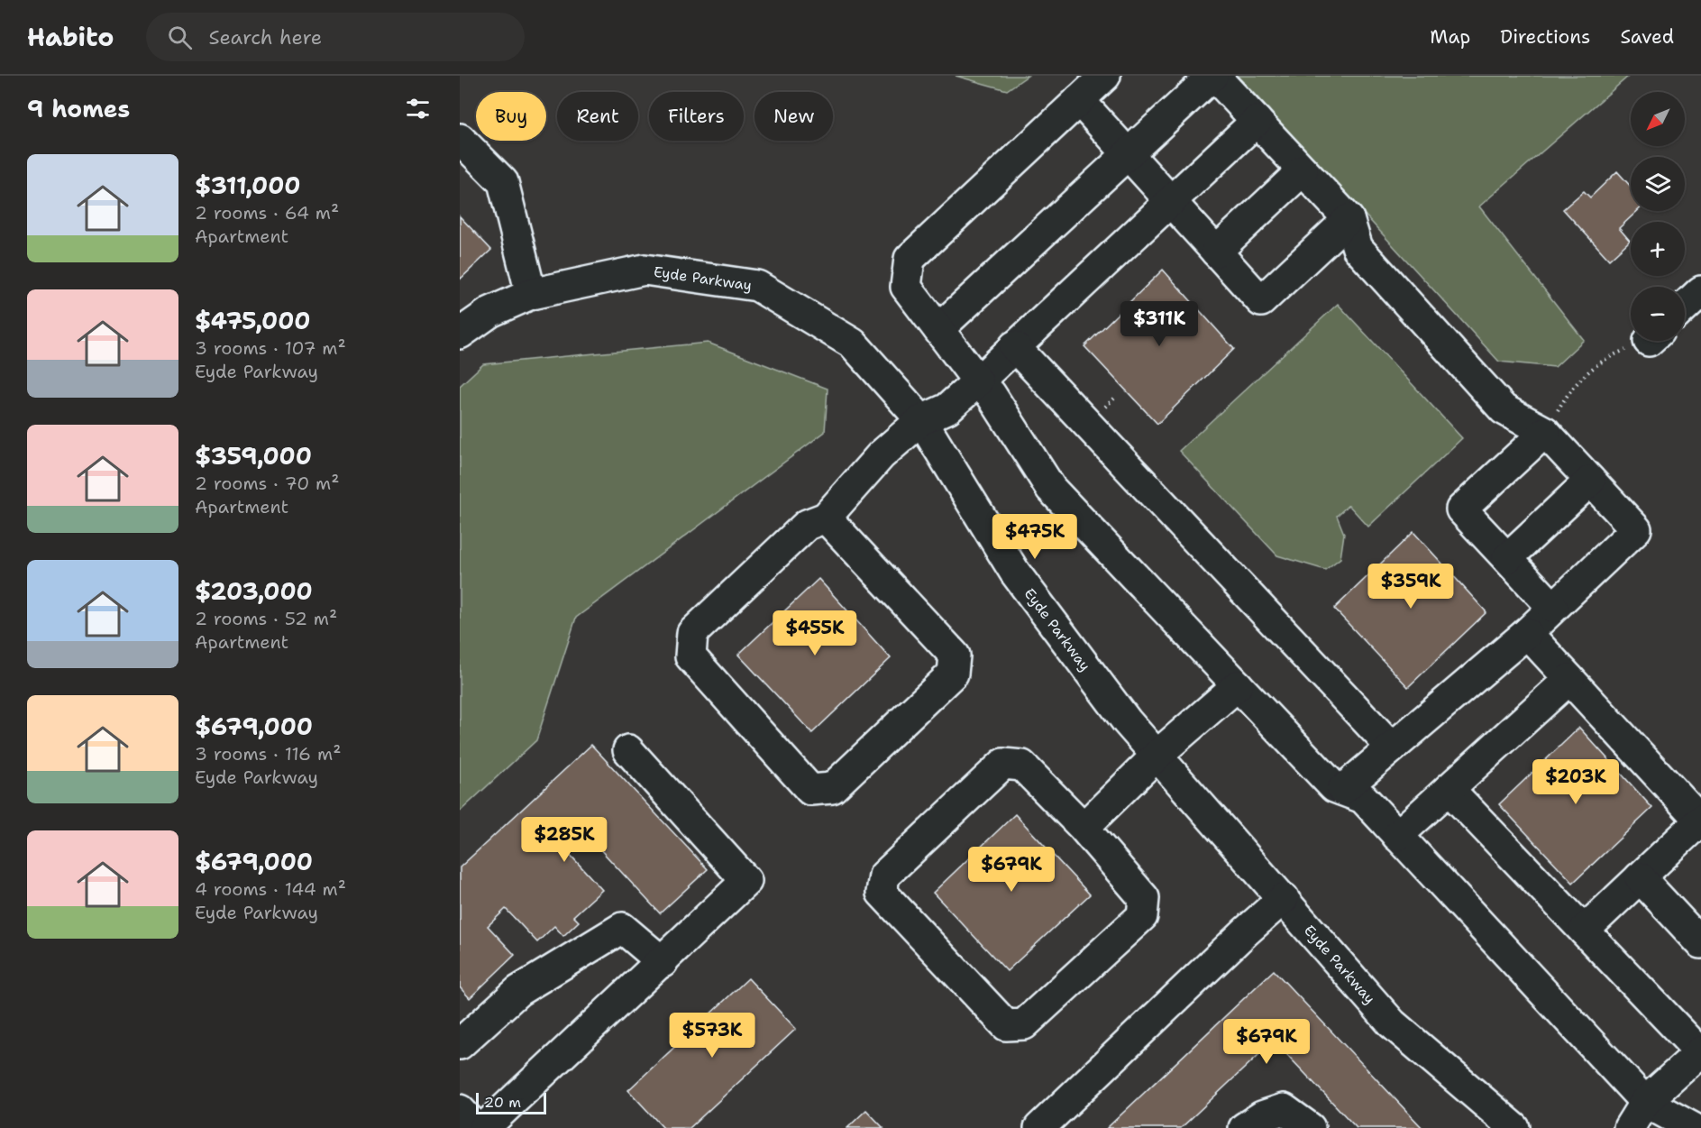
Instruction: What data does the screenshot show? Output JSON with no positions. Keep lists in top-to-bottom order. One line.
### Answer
{"streets":{"street":["Eyde Parkway"]},"scale_bar":"20 m","north":"bottom left","page":{"header":"Habito","search":"Search here","nav":["Map","Directions","Saved"],"heading":"9 homes","map_buttons":["+","−"],"chip":["Buy","Rent","Filters","New"],"list":[{"name":"$311,000","note":"2 rooms · 64 m² · Apartment"},{"name":"$475,000","note":"3 rooms · 107 m² · Eyde Parkway"},{"name":"$359,000","note":"2 rooms · 70 m² · Apartment"},{"name":"$203,000","note":"2 rooms · 52 m² · Apartment"},{"name":"$679,000","note":"3 rooms · 116 m² · Eyde Parkway"},{"name":"$679,000","note":"4 rooms · 144 m² · Eyde Parkway"}],"price":["$311K","$475K","$359K","$455K","$203K","$285K","$679K","$573K","$679K"],"scale":"20 m"}}
